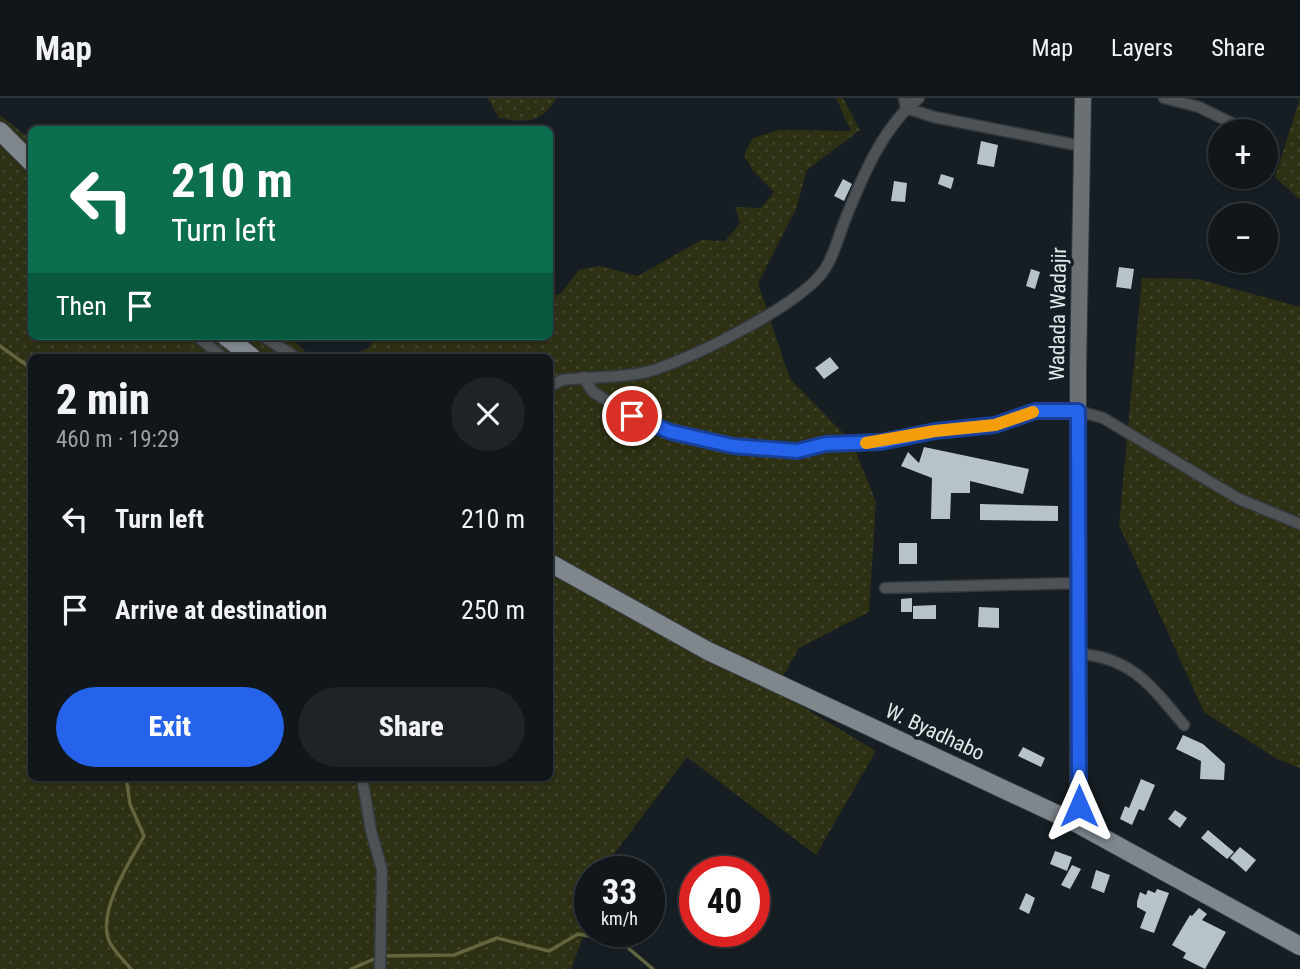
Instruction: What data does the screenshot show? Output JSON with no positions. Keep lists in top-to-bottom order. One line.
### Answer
{"streets":{"main road":["W. Byadhabo"],"street":["Wadada Wadajir"]},"crossings":[["Wadada Wadajir","W. Byadhabo"]],"page":{"header":"Map","nav":["Map","Layers","Share"],"map_buttons":["+","−"],"turn":["210 m","Turn left"],"then":"Then","heading":["2 min","460 m · 19:29"],"list":[{"name":"Turn left","value":"210 m"},{"name":"Arrive at destination","value":"250 m"}],"buttons":["Exit","Share"],"speed":"33 km/h","limit":"40"}}
